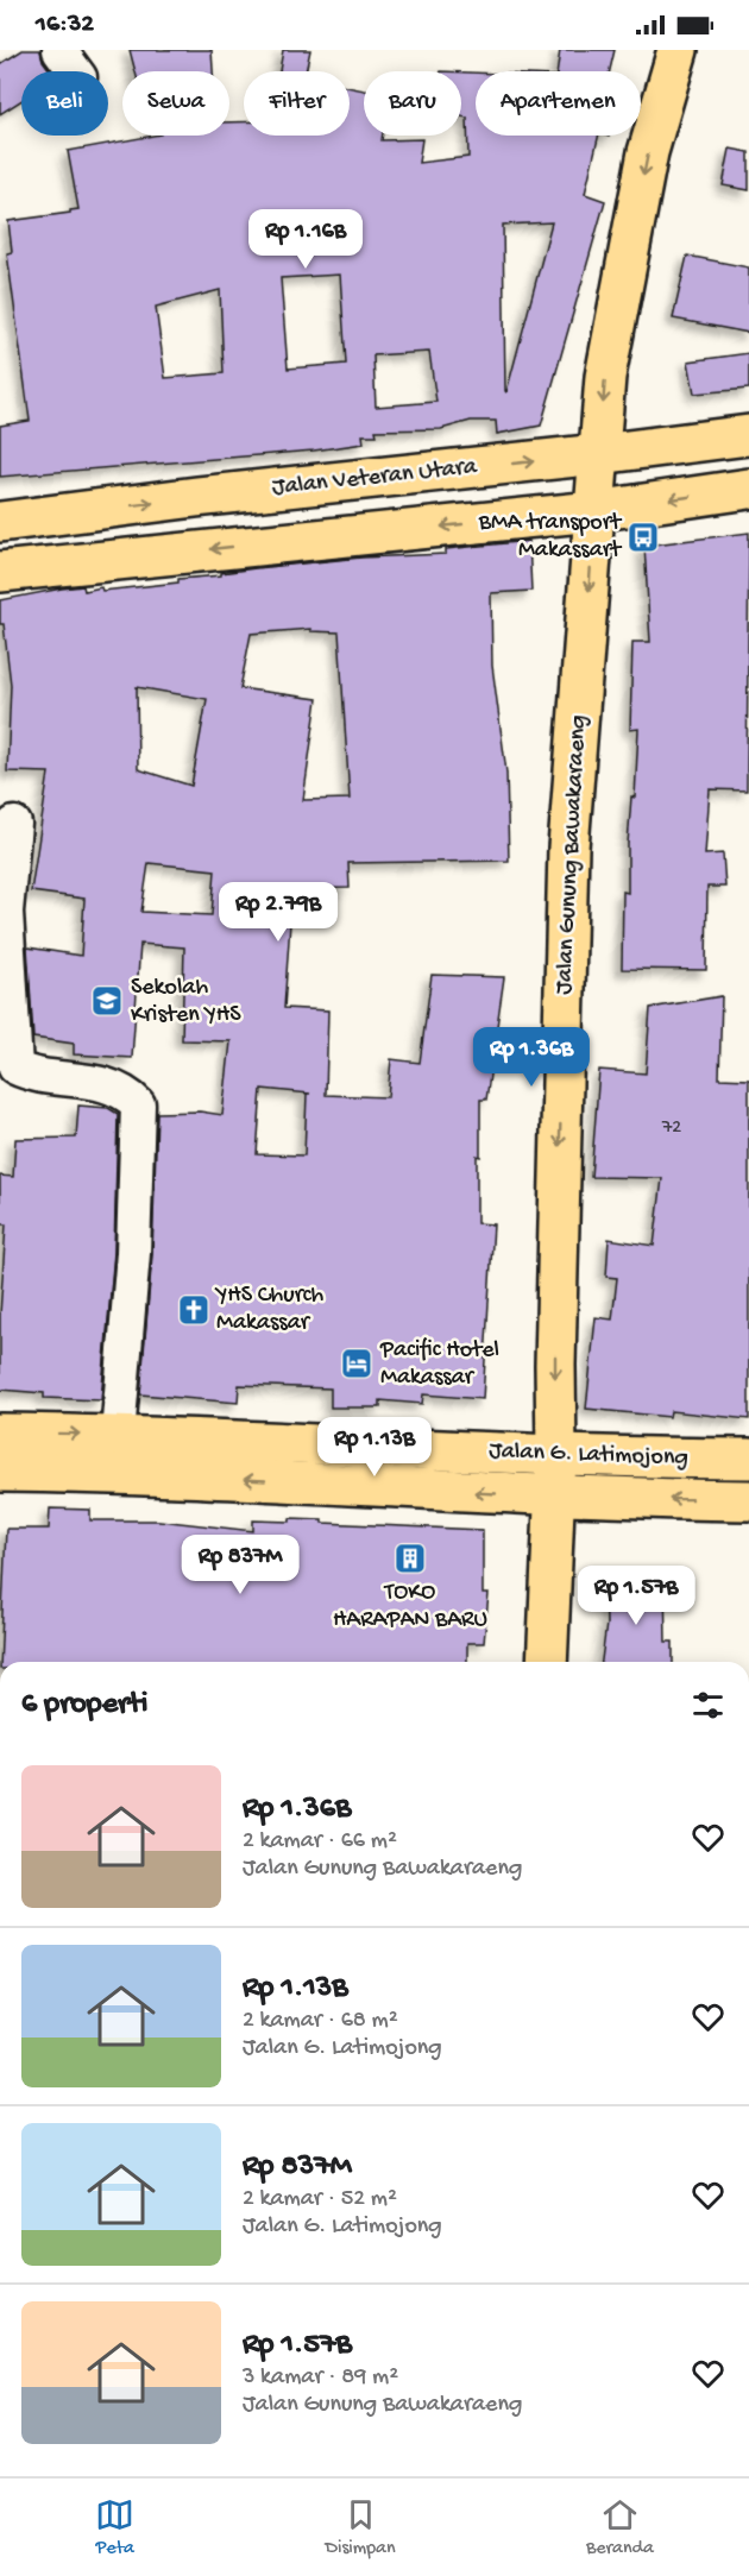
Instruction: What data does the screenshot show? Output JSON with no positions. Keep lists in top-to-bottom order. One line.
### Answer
{"streets":{"main road":["Jalan Veteran Utara","Jalan Gunung Bawakaraeng","Jalan G. Latimojong"]},"crossings":[["Jalan Veteran Utara","Jalan Gunung Bawakaraeng"],["Jalan Gunung Bawakaraeng","Jalan G. Latimojong"]],"one_way":["Jalan Gunung Bawakaraeng"],"places":{"bus stop":["BMA transport Makassart"],"school or university":["Sekolah Kristen YHS"],"church":["YHS Church Makassar"],"hotel":["Pacific Hotel Makassar"],"building":["TOKO HARAPAN BARU"]},"house_numbers":["72"],"page":{"status":"16:32","chip":["Beli","Sewa","Filter","Baru","Apartemen"],"price":["Rp 1.16B","Rp 2.79B","Rp 1.36B","Rp 1.13B","Rp 837M","Rp 1.57B"],"heading":"6 properti","list":[{"name":"Rp 1.36B","note":"2 kamar · 66 m² · Jalan Gunung Bawakaraeng"},{"name":"Rp 1.13B","note":"2 kamar · 68 m² · Jalan G. Latimojong"},{"name":"Rp 837M","note":"2 kamar · 52 m² · Jalan G. Latimojong"},{"name":"Rp 1.57B","note":"3 kamar · 89 m² · Jalan Gunung Bawakaraeng"}],"tabs":["Peta","Disimpan","Beranda"]}}
